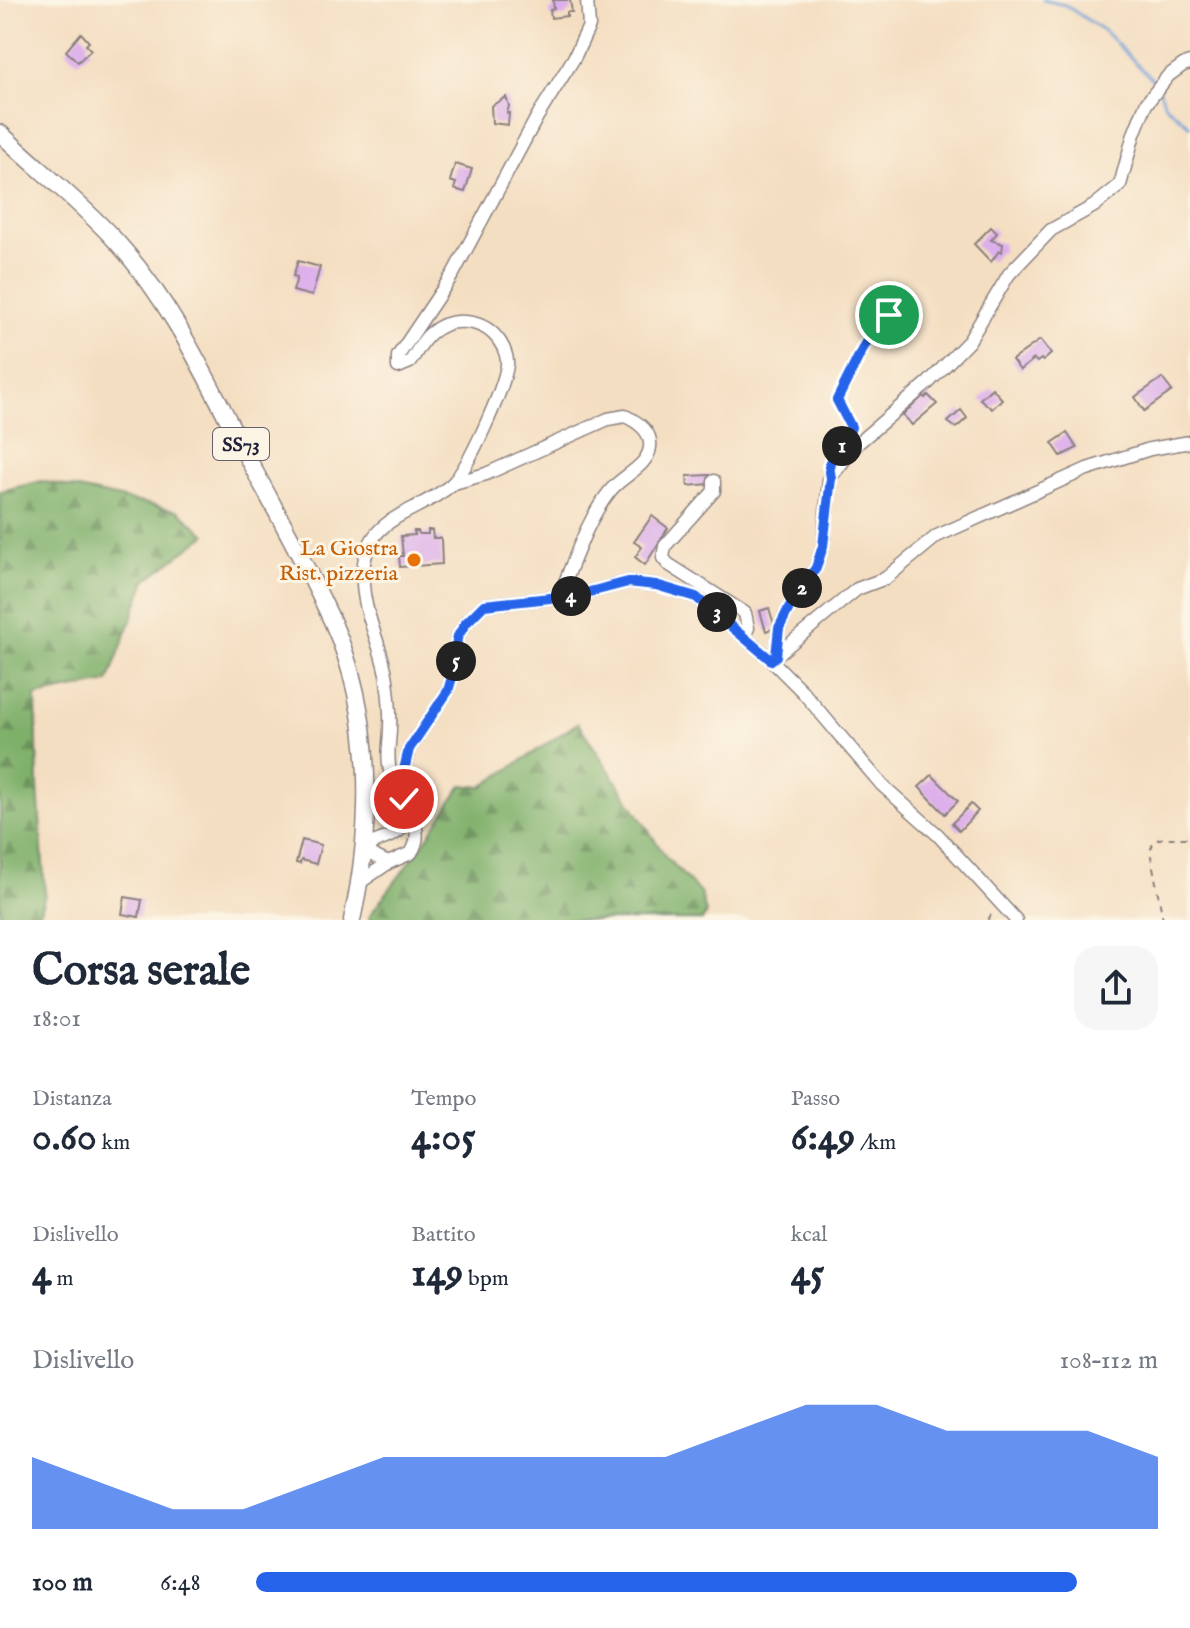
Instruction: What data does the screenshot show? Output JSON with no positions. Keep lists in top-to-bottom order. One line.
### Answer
{"streets":{"main road":["SS73"]},"places":["La Giostra Rist. pizzeria"],"page":{"pins":["1","2","4","3","5"],"heading":["Corsa serale","18:01"],"stats":[["Distanza","0.60 km"],["Tempo","4:05"],["Passo","6:49 /km"],["Dislivello","4 m"],["Battito","149 bpm"],["kcal","45"]],"chart":["Dislivello","108–112 m"],"list":[{"name":"100 m","note":"6:48"}]}}
